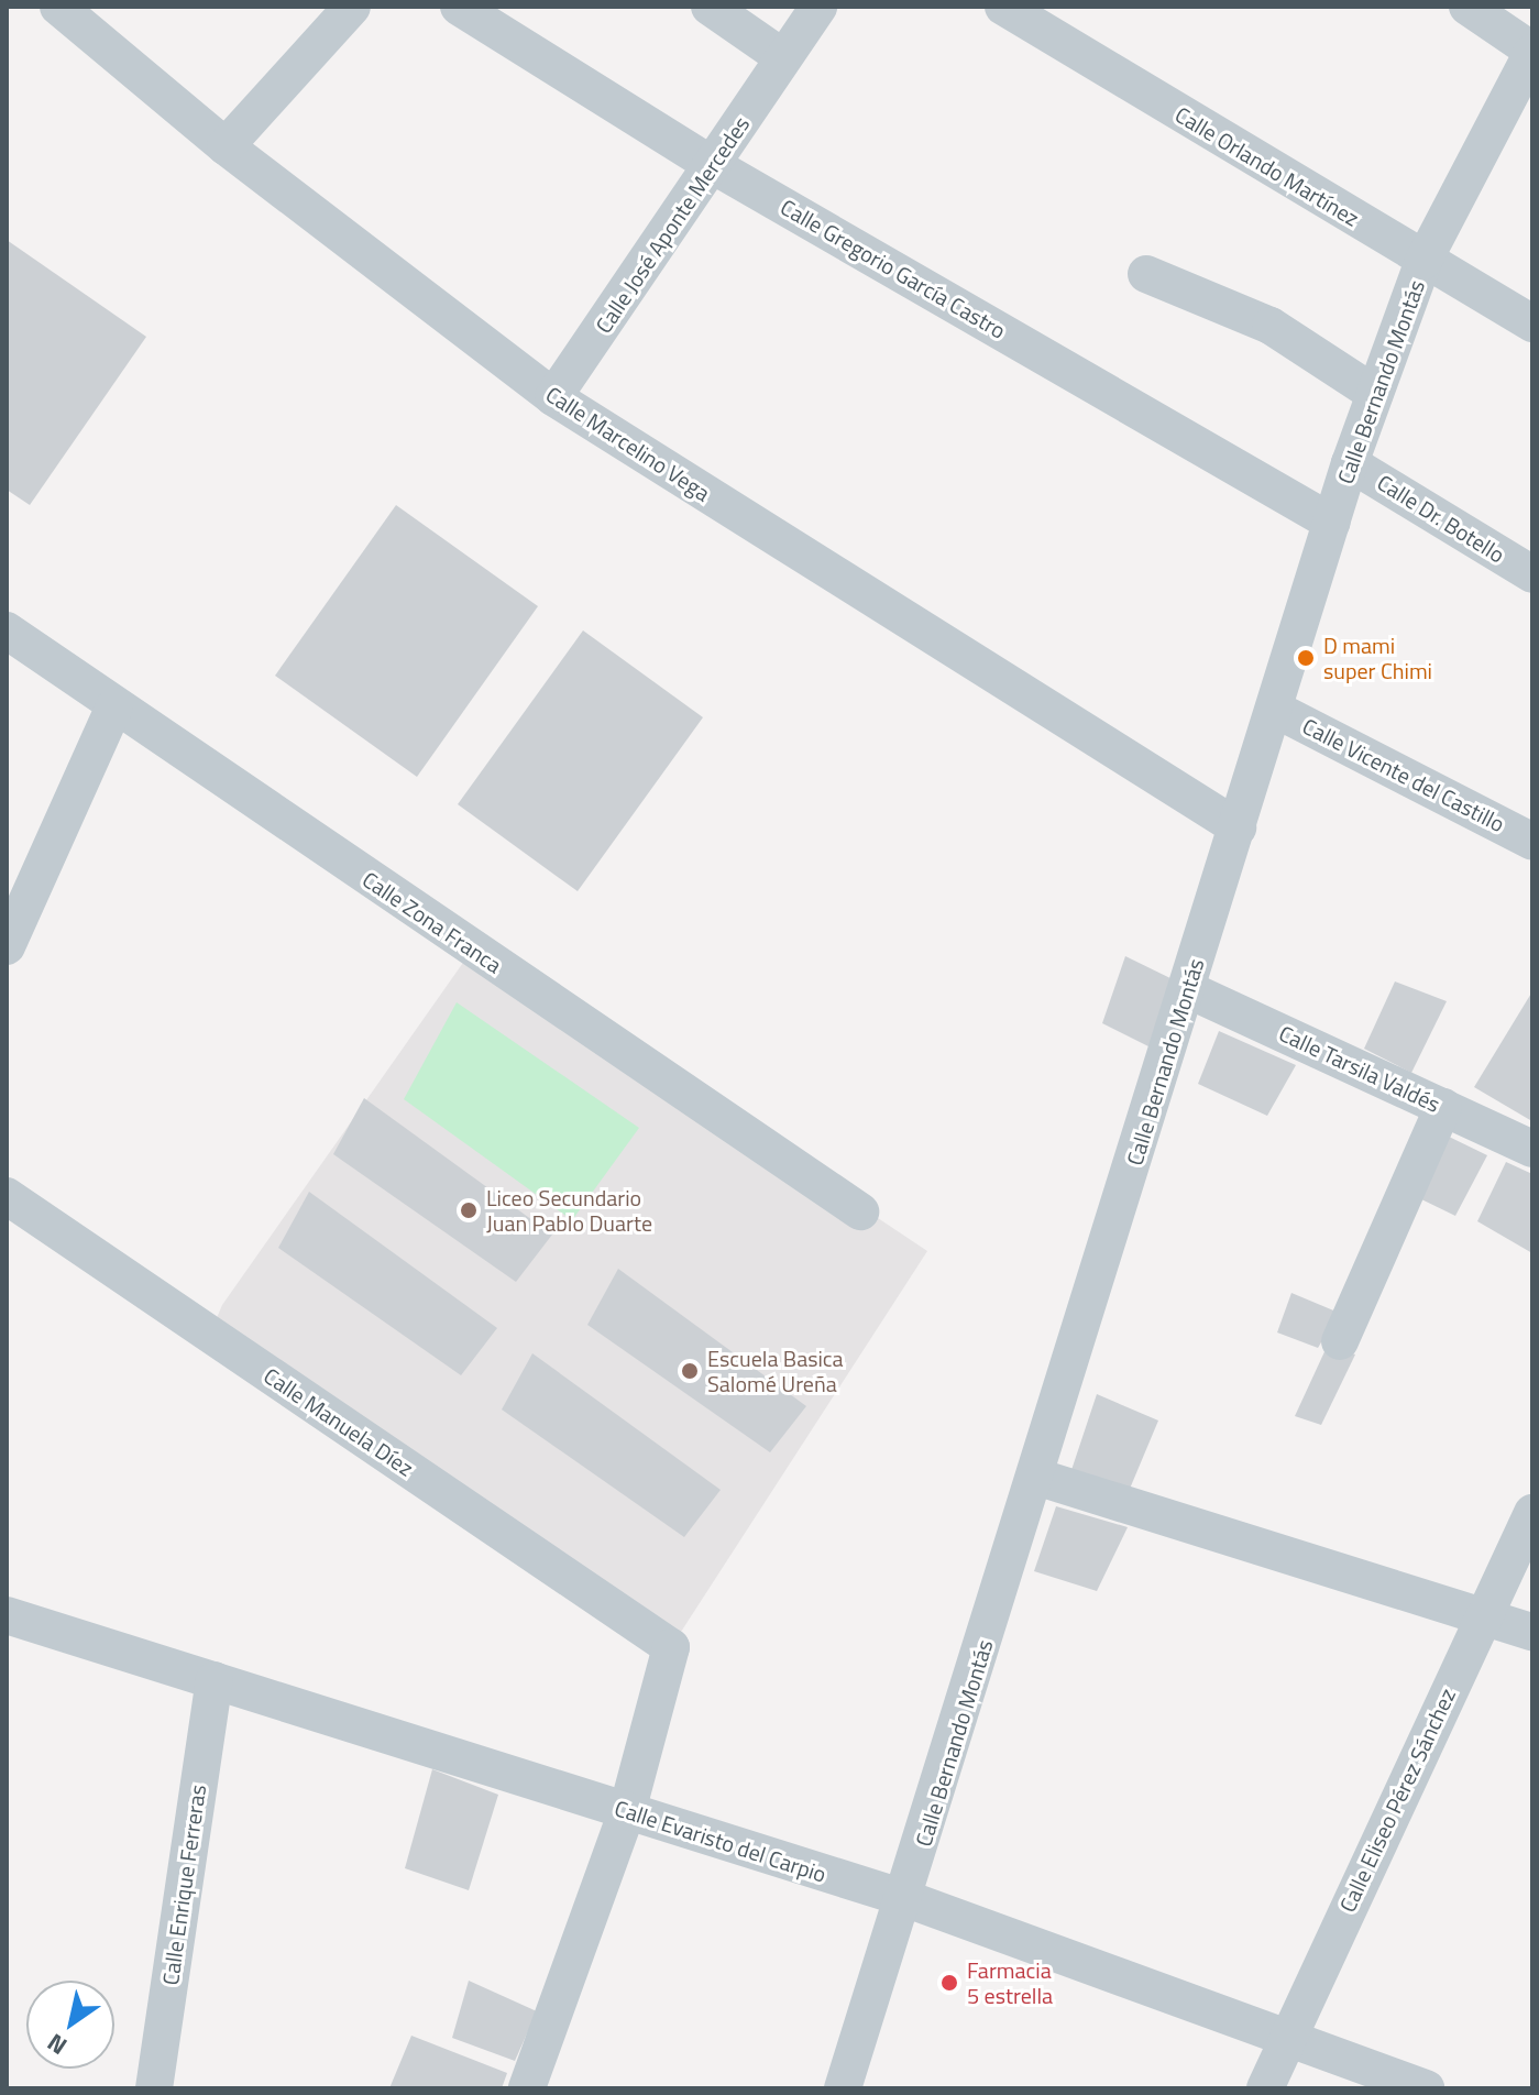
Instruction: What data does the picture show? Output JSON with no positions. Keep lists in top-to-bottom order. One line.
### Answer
{"streets":{"street":["Calle Orlando Martínez","Calle José Aponte Mercedes","Calle Gregorio García Castro","Calle Bernando Montás","Calle Marcelino Vega","Calle Dr. Botello","Calle Vicente del Castillo","Calle Zona Franca","Calle Tarsila Valdés","Calle Manuela Díez","Calle Eliseo Pérez Sánchez","Calle Evaristo del Carpio","Calle Enrique Ferreras"]},"crossings":[["Calle Orlando Martínez","Calle Bernando Montás"],["Calle José Aponte Mercedes","Calle Gregorio García Castro"],["Calle José Aponte Mercedes","Calle Marcelino Vega"],["Calle Gregorio García Castro","Calle Bernando Montás"],["Calle Bernando Montás","Calle Marcelino Vega"],["Calle Bernando Montás","Calle Dr. Botello"],["Calle Bernando Montás","Calle Vicente del Castillo"],["Calle Bernando Montás","Calle Tarsila Valdés"],["Calle Bernando Montás","Calle Evaristo del Carpio"],["Calle Manuela Díez","Calle Evaristo del Carpio"],["Calle Eliseo Pérez Sánchez","Calle Evaristo del Carpio"],["Calle Evaristo del Carpio","Calle Enrique Ferreras"]],"places":["D mami super Chimi","Liceo Secundario Juan Pablo Duarte","Escuela Basica Salomé Ureña","Farmacia 5 estrella"],"north":"bottom left"}
